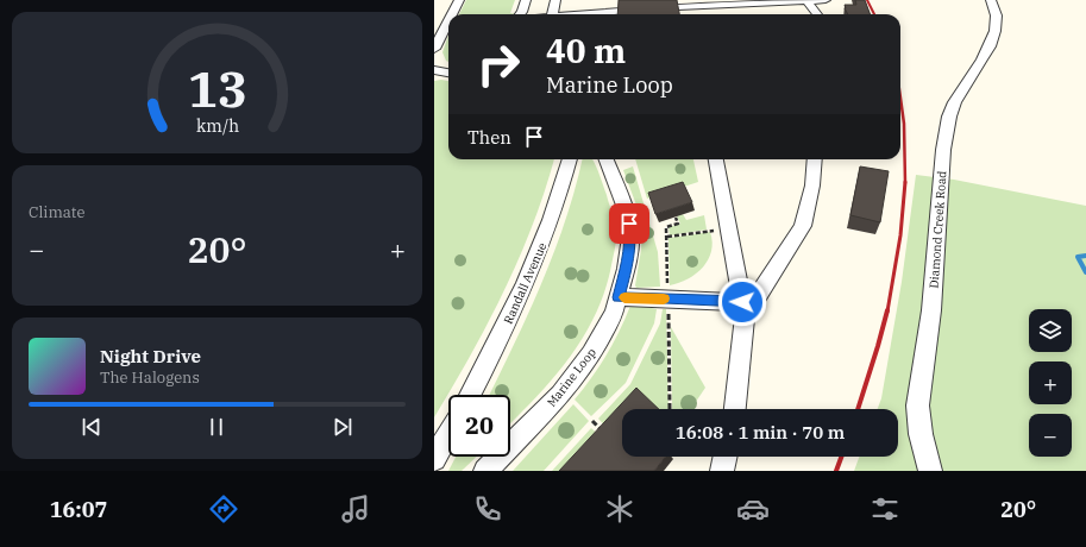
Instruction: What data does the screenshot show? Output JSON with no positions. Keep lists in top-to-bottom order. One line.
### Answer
{"streets":{"street":["Diamond Creek Road","Randall Avenue","Marine Loop"]},"page":{"turn":["40 m","Marine Loop"],"then":"Then","tile":"Climate","heat":["−","20°","+"],"map_buttons":["+","−"],"song":["Night Drive","The Halogens"],"limit":"20","trip":"16:08 · 1 min · 70 m","tabs":["16:07","20°"],"gauge":["13","km/h"]}}
